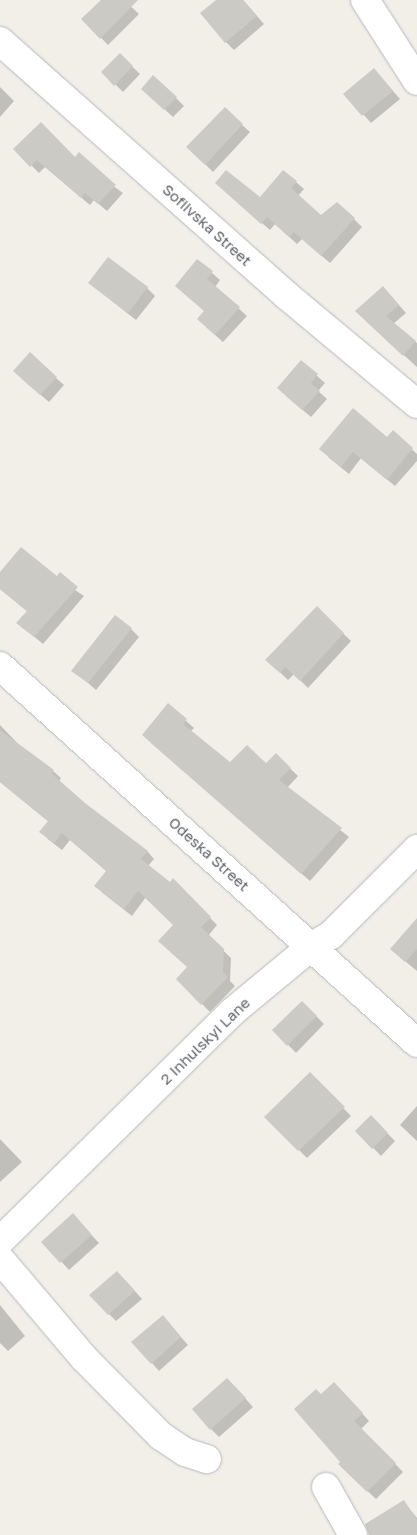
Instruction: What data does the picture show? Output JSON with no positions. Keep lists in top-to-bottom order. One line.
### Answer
{"streets":{"street":["Sofiivska Street","Odeska Street","2 Inhulskyi Lane"]},"crossings":[["Odeska Street","2 Inhulskyi Lane"]]}
